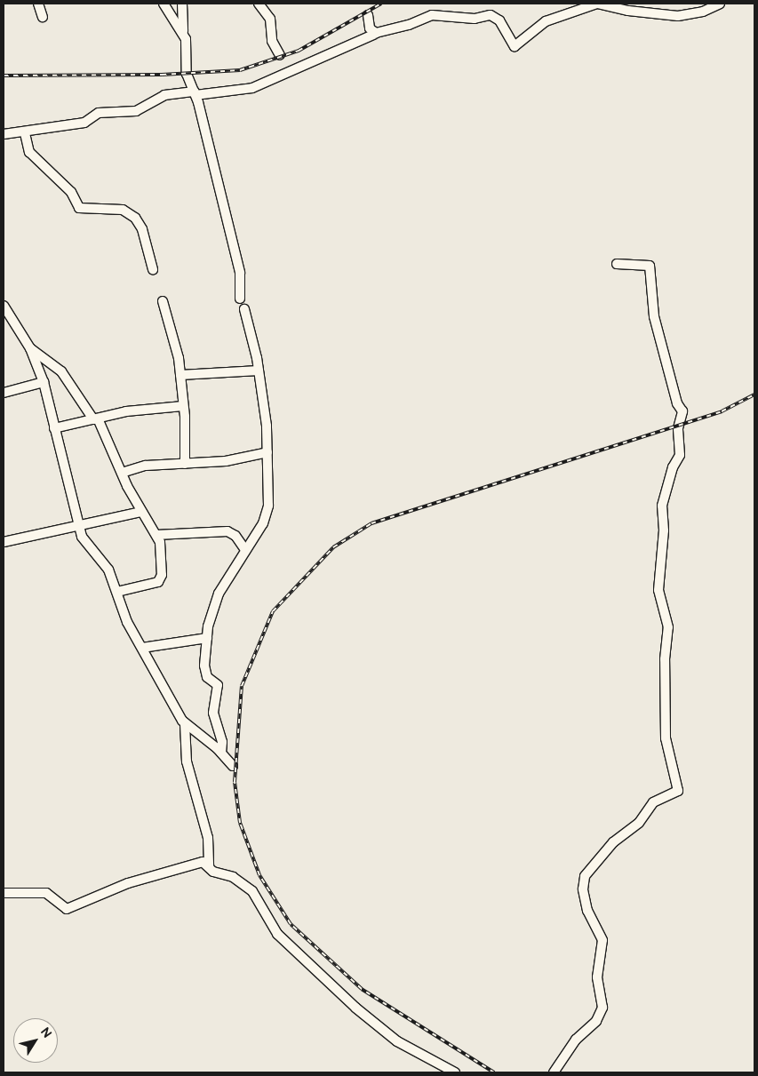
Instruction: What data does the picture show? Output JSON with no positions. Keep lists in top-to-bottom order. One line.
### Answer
{"north":"top right"}
